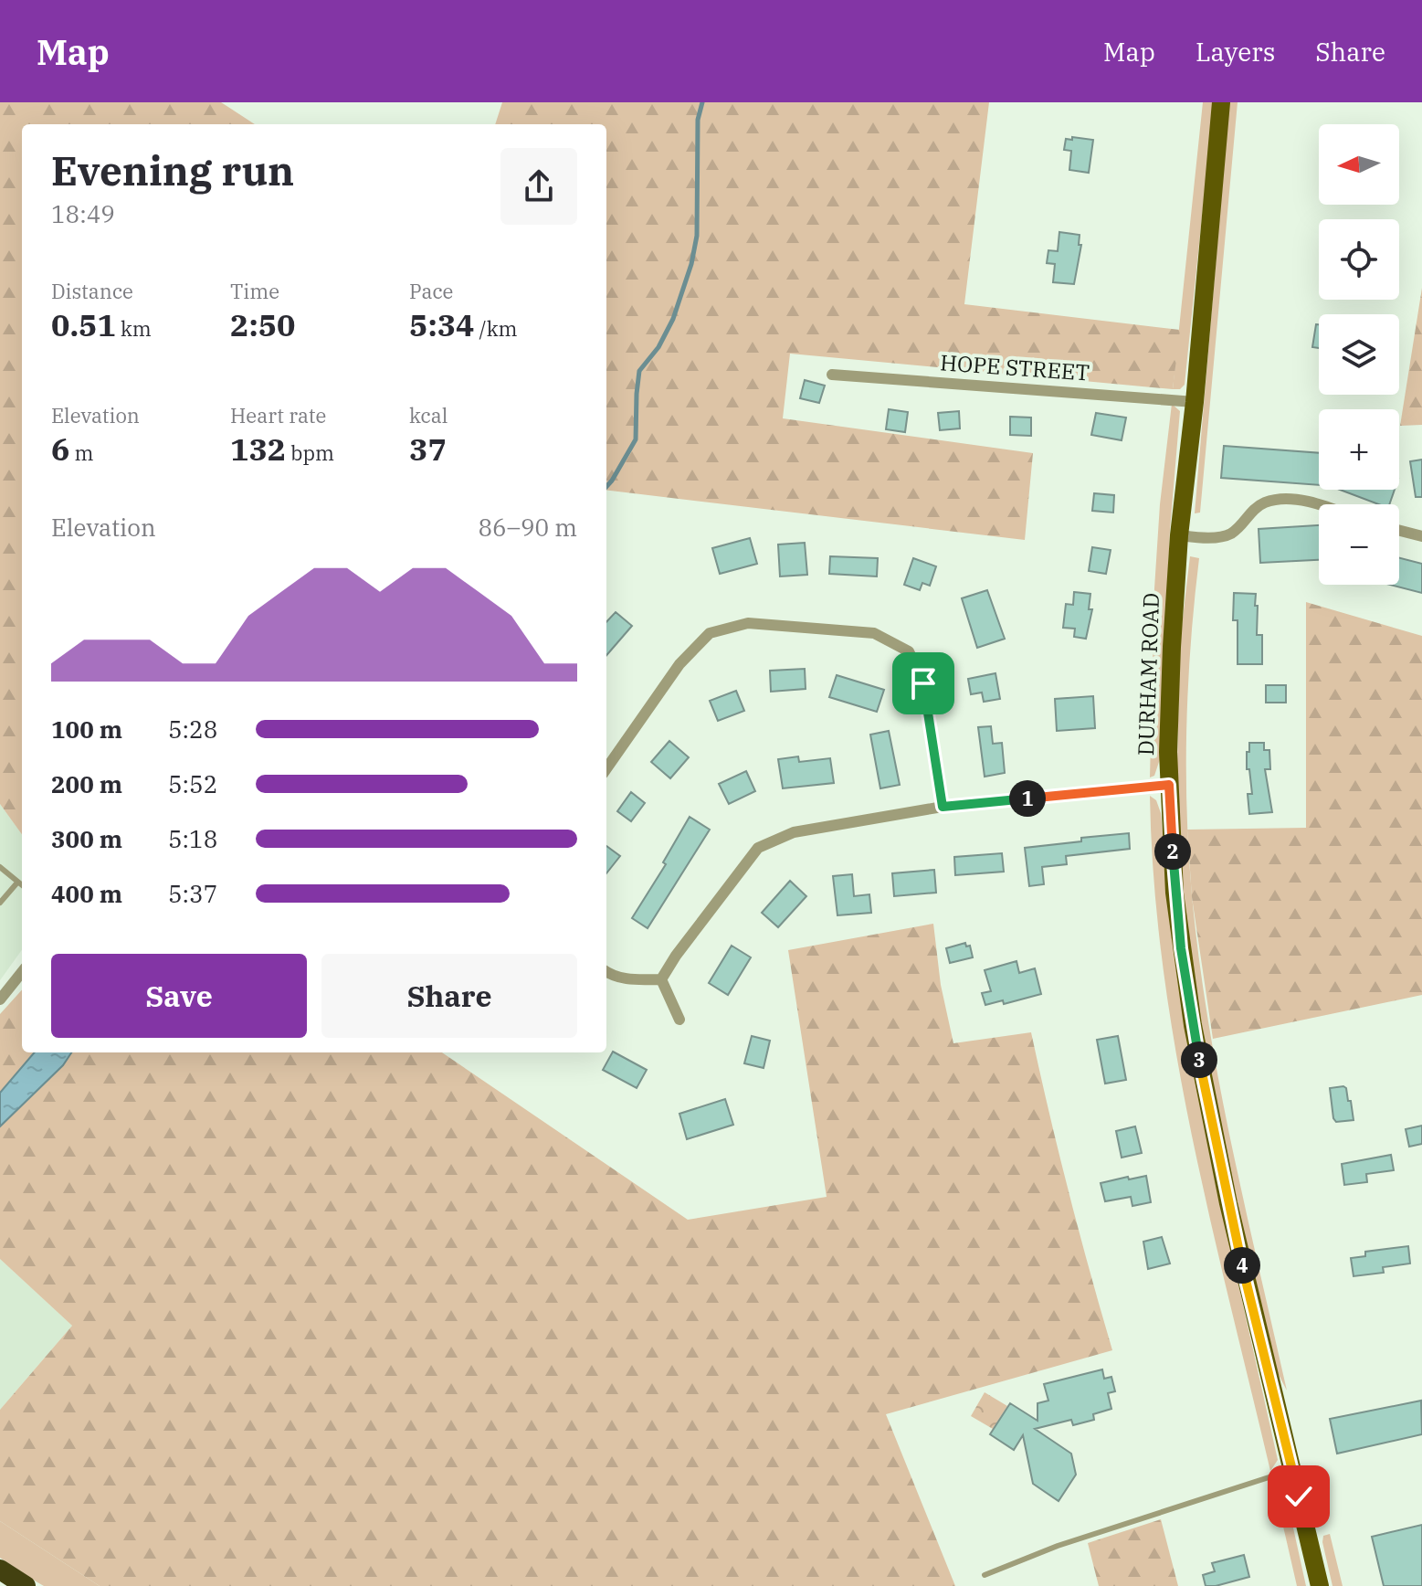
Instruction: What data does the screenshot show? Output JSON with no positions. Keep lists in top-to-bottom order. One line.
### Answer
{"streets":{"main road":["DURHAM ROAD"],"street":["HOPE STREET"]},"crossings":[["HOPE STREET","DURHAM ROAD"]],"north":"left","page":{"header":"Map","nav":["Map","Layers","Share"],"map_buttons":["+","−"],"heading":["Evening run","18:49"],"stats":[["Distance","0.51 km"],["Time","2:50"],["Pace","5:34 /km"],["Elevation","6 m"],["Heart rate","132 bpm"],["kcal","37"]],"chart":["Elevation","86–90 m"],"list":[{"name":"100 m","note":"5:28"},{"name":"200 m","note":"5:52"},{"name":"300 m","note":"5:18"},{"name":"400 m","note":"5:37"}],"pins":["1","2","3","4"],"buttons":["Save","Share"]}}
